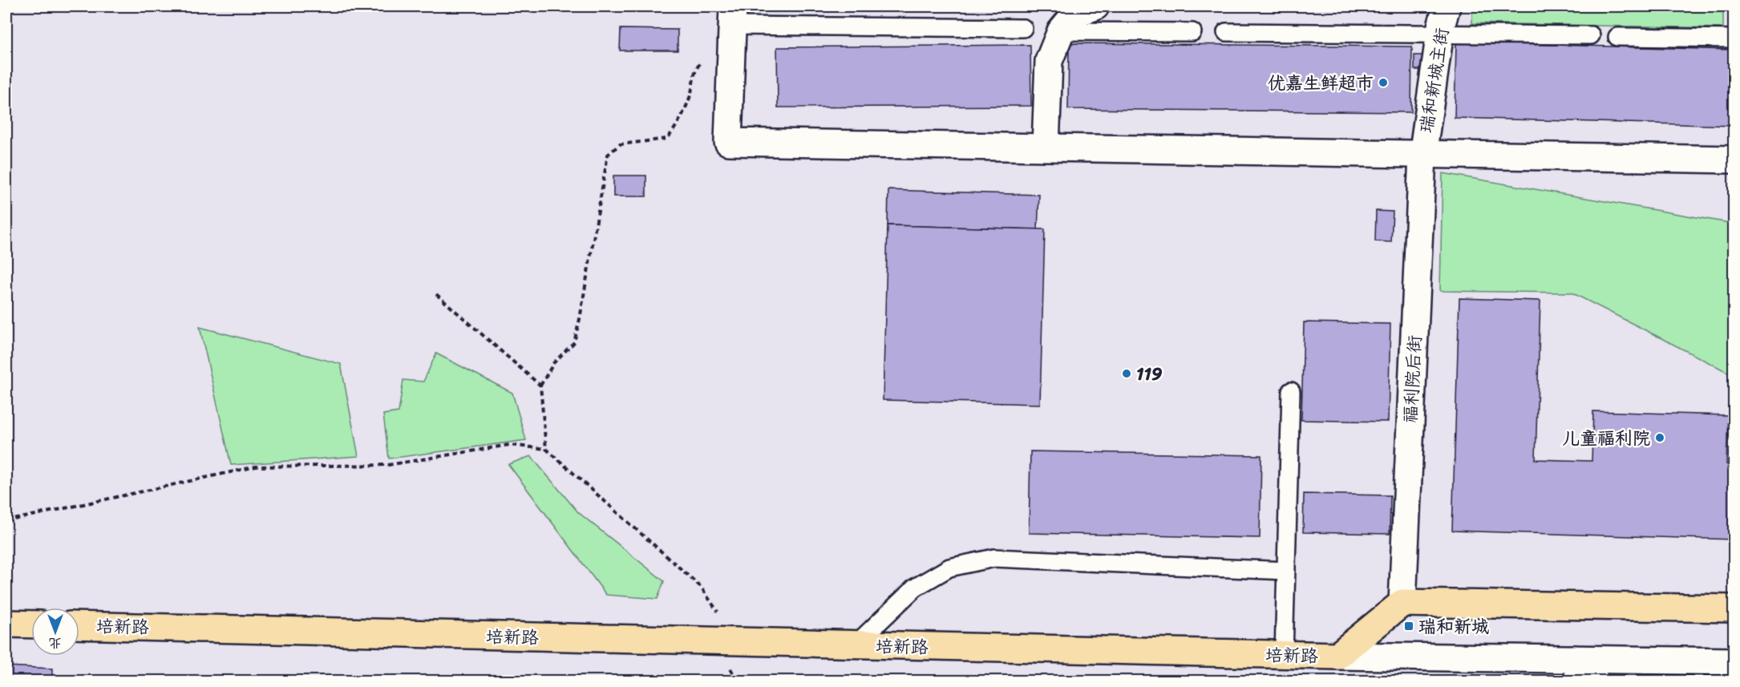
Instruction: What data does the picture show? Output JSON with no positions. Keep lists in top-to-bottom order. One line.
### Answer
{"streets":{"highway":["培新路"],"street":["瑞和新城主街","福利院后街"]},"crossings":[["瑞和新城主街","福利院后街"]],"places":{"other":["优嘉生鲜超市","119","儿童福利院"],"transit":["瑞和新城"]},"north":"bottom"}
